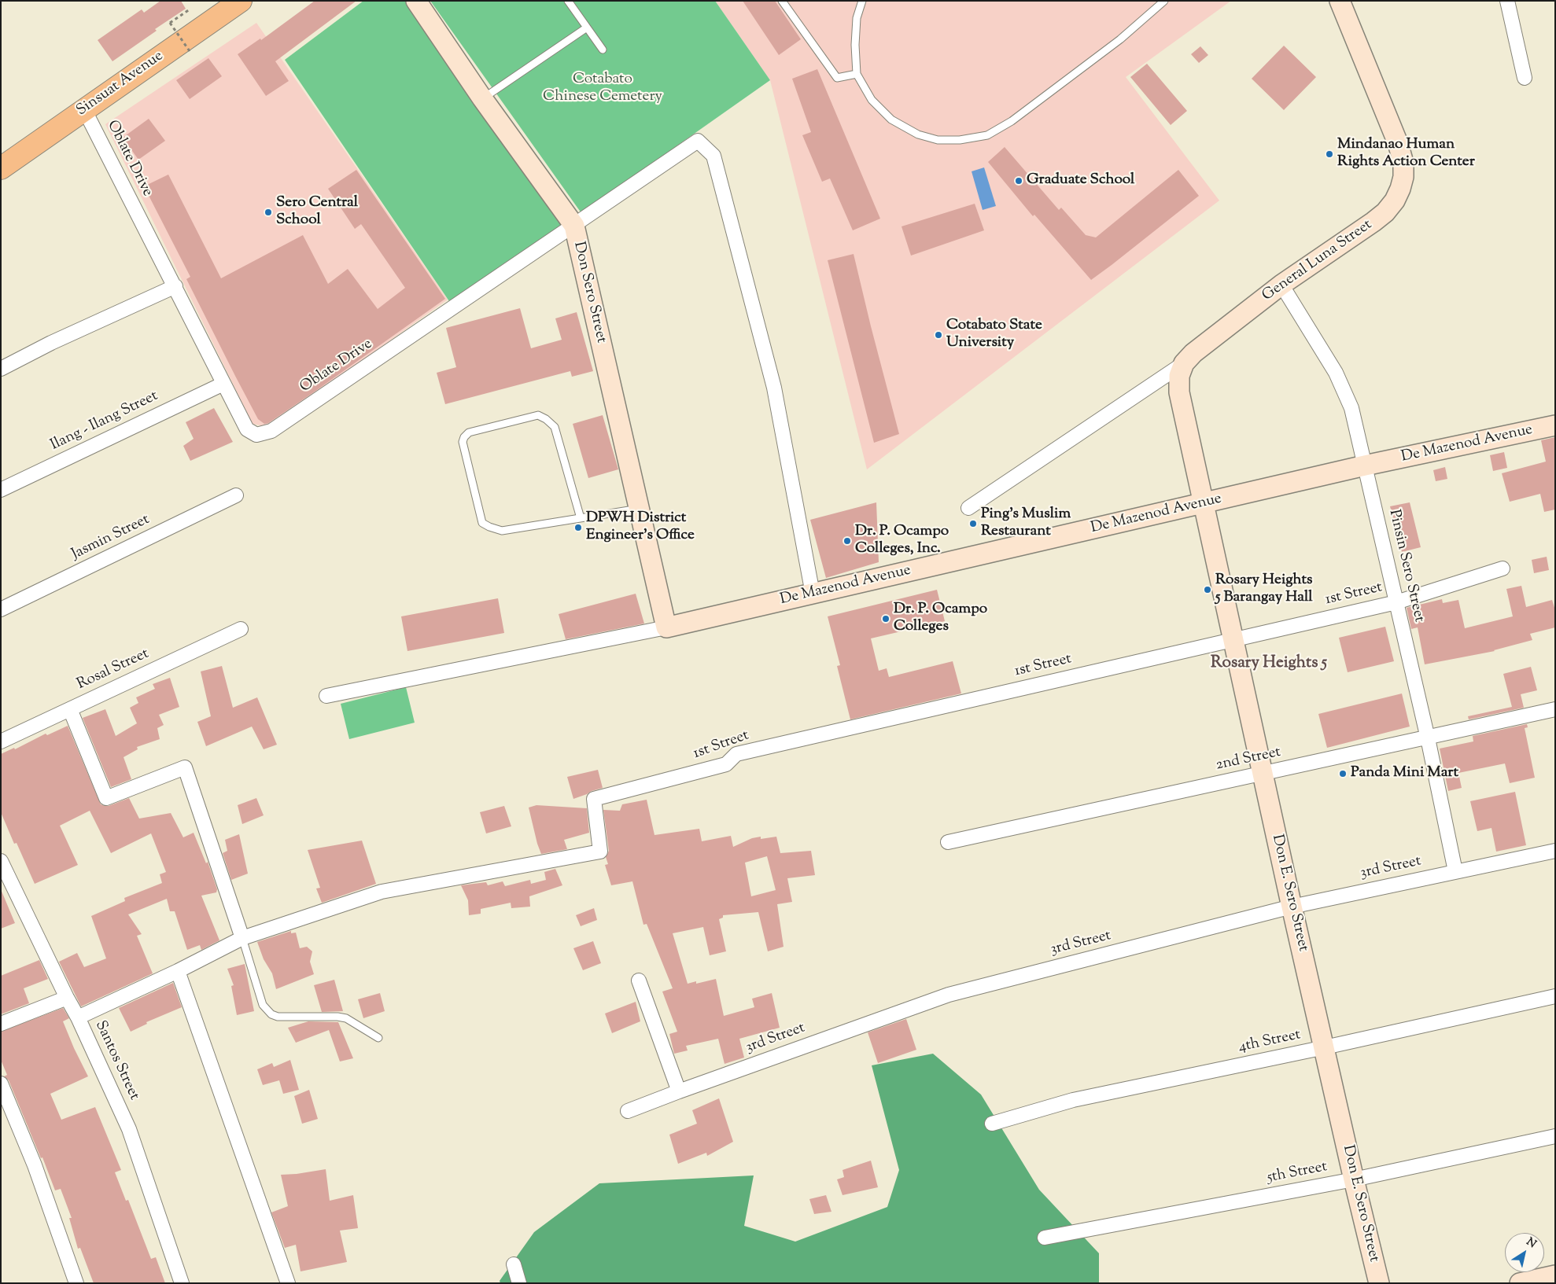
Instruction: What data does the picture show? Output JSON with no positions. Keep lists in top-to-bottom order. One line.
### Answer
{"streets":{"main road":["Sinsuat Avenue","General Luna Street","Don Sero Street","De Mazenod Avenue","Don E. Sero Street"],"street":["Oblate Drive","Ilang - Ilang Street","Jasmin Street","Pinsin Sero Street","1st Street","Rosal Street","2nd Street","3rd Street","4th Street","Santos Street","5th Street"]},"crossings":[["Sinsuat Avenue","Oblate Drive"],["Oblate Drive","Don Sero Street"],["Oblate Drive","Ilang - Ilang Street"],["Oblate Drive","De Mazenod Avenue"],["General Luna Street","Pinsin Sero Street"],["Don Sero Street","De Mazenod Avenue"],["De Mazenod Avenue","Pinsin Sero Street"],["De Mazenod Avenue","Don E. Sero Street"],["Pinsin Sero Street","1st Street"],["Pinsin Sero Street","2nd Street"],["Pinsin Sero Street","3rd Street"],["1st Street","Don E. Sero Street"],["2nd Street","Don E. Sero Street"],["3rd Street","Don E. Sero Street"],["Don E. Sero Street","4th Street"],["Don E. Sero Street","5th Street"]],"districts":["Rosary Heights 5"],"parks":["Cotabato Chinese Cemetery"],"places":["Mindanao Human Rights Action Center","Graduate School","Sero Central School","Cotabato State University","Ping's Muslim Restaurant","DPWH District Engineer's Office","Dr. P. Ocampo Colleges, Inc.","Rosary Heights 5 Barangay Hall","Dr. P. Ocampo Colleges","Panda Mini Mart"],"north":"top right"}
